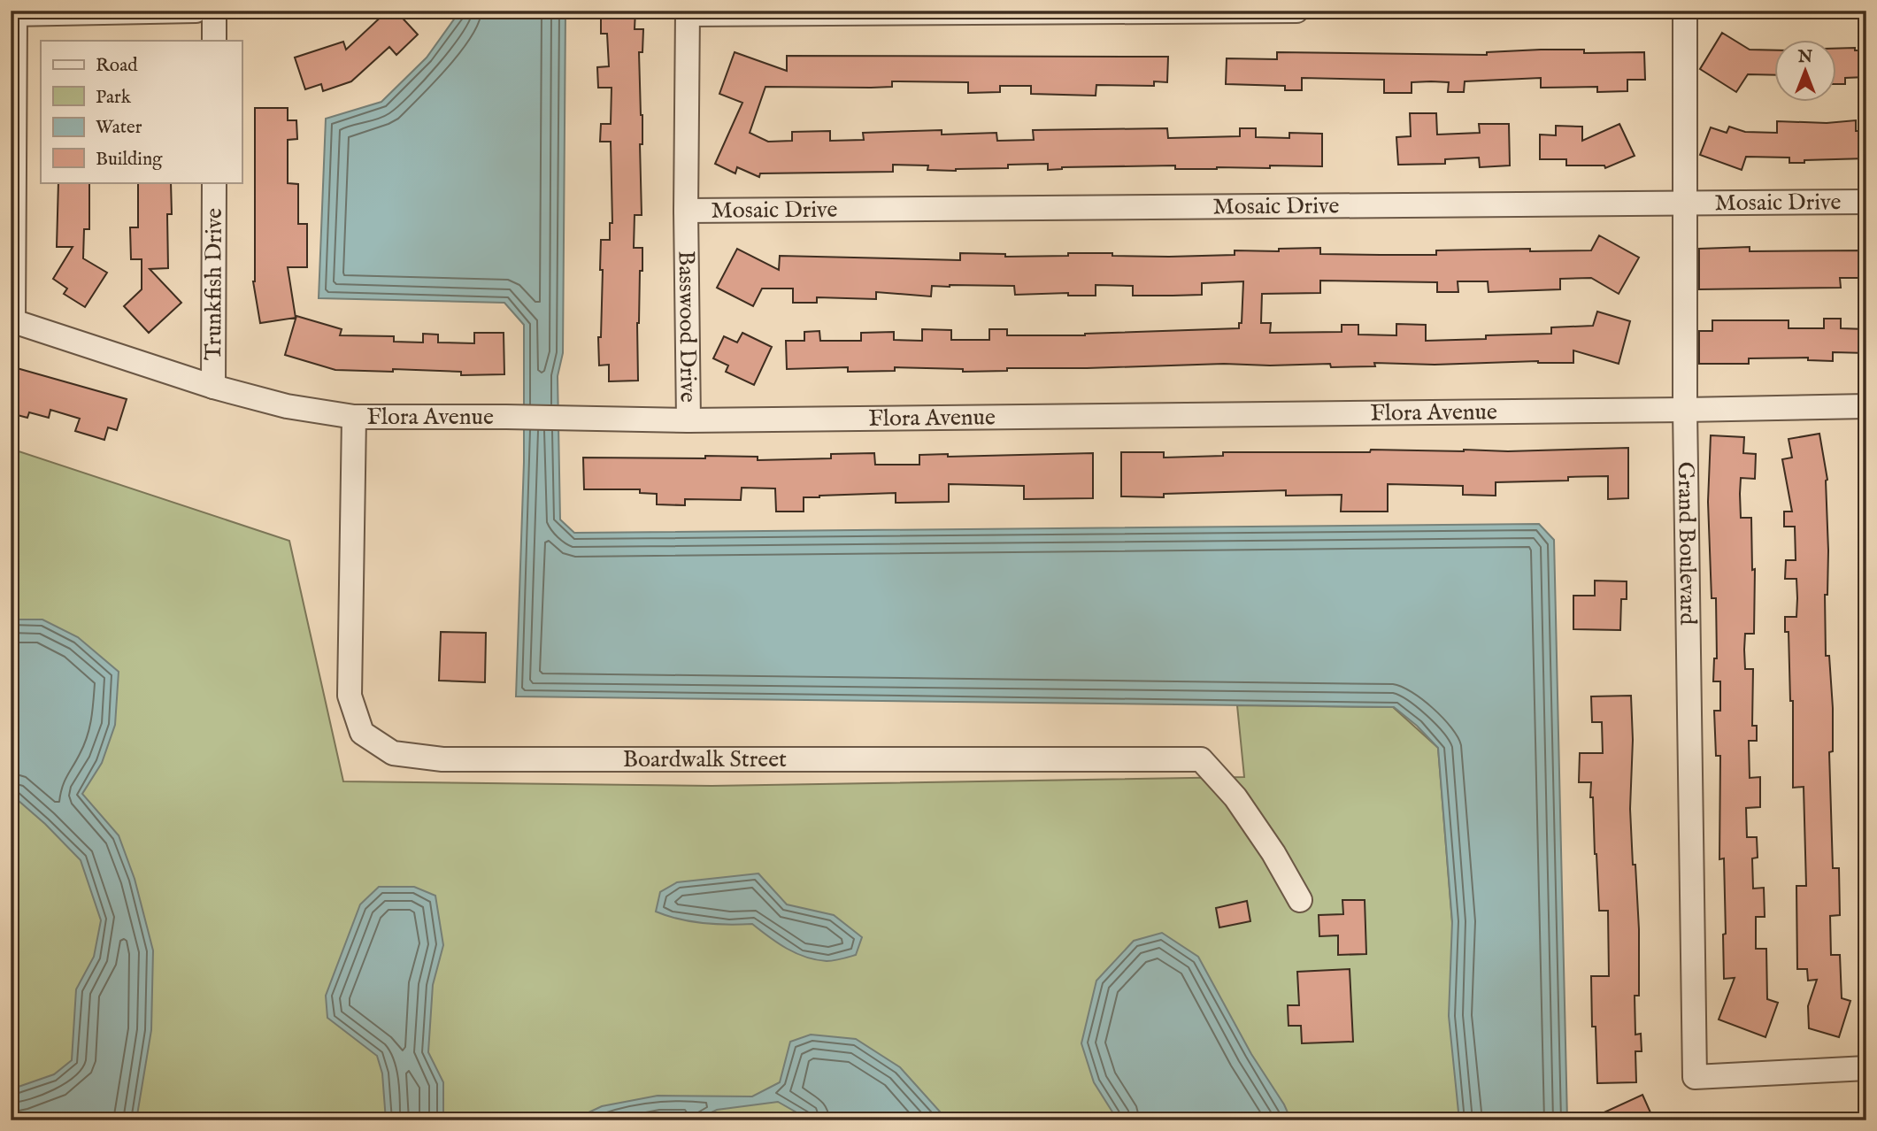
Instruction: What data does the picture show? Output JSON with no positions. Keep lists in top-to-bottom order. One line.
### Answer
{"streets":{"street":["Mosaic Drive","Trunkfish Drive","Basswood Drive","Flora Avenue","Grand Boulevard","Boardwalk Street"]},"crossings":[["Mosaic Drive","Basswood Drive"],["Mosaic Drive","Grand Boulevard"],["Trunkfish Drive","Flora Avenue"],["Basswood Drive","Flora Avenue"],["Flora Avenue","Grand Boulevard"],["Flora Avenue","Boardwalk Street"]],"legend":["Road","Park","Water","Building"],"north":"top"}
